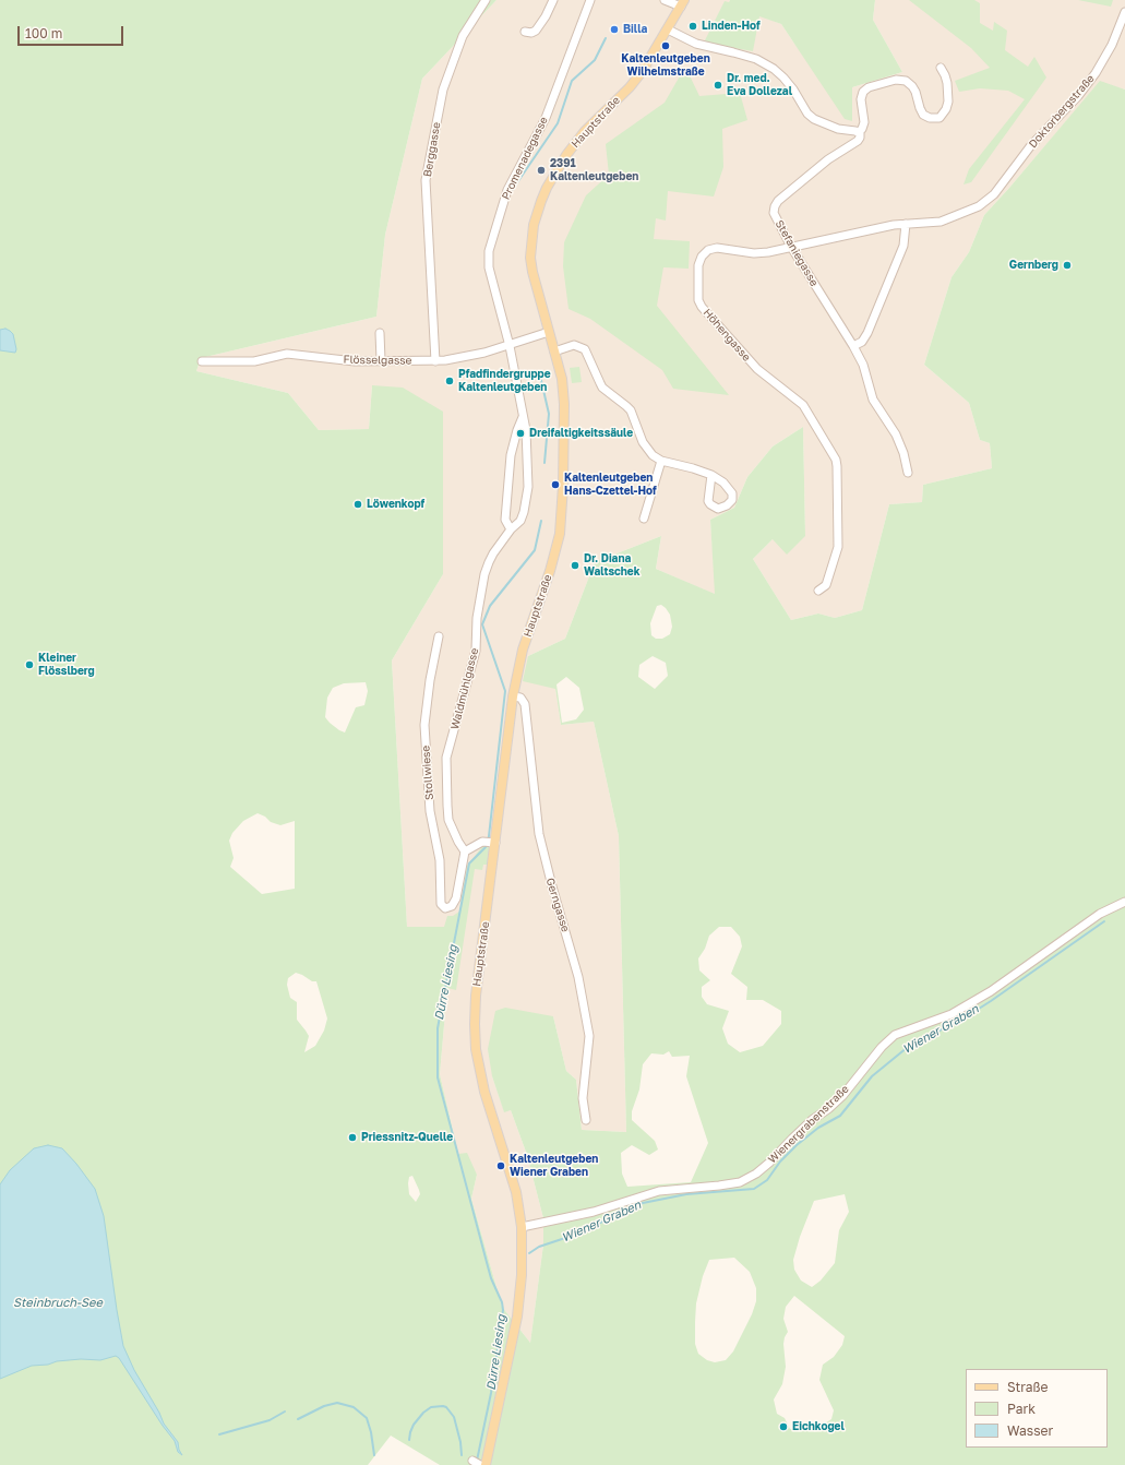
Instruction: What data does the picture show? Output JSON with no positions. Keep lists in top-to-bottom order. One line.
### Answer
{"streets":{"main road":["Hauptstraße"],"street":["Doktorbergstraße","Berggasse","Promenadegasse","Stefaniegasse","Höhengasse","Flösselgasse","Waldmühlgasse","Stollwiese","Gerngasse","Wienergrabenstraße"]},"crossings":[["Doktorbergstraße","Höhengasse"],["Hauptstraße","Flösselgasse"],["Hauptstraße","Gerngasse"],["Hauptstraße","Wienergrabenstraße"],["Berggasse","Flösselgasse"],["Promenadegasse","Flösselgasse"],["Promenadegasse","Waldmühlgasse"],["Stefaniegasse","Höhengasse"],["Waldmühlgasse","Stollwiese"]],"water":["Dürre Liesing","Wiener Graben","Steinbruch-See"],"places":["Linden-Hof","Billa","Kaltenleutgeben Wilhelmstraße","Dr. med. Eva Dollezal","2391 Kaltenleutgeben","Gernberg","Pfadfindergruppe Kaltenleutgeben","Dreifaltigkeitssäule","Kaltenleutgeben Hans-Czettel-Hof","Löwenkopf","Dr. Diana Waltschek","Kleiner Flösslberg","Priessnitz-Quelle","Kaltenleutgeben Wiener Graben","Eichkogel"],"legend":["Straße","Park","Wasser"],"scale_bar":"100 m"}
